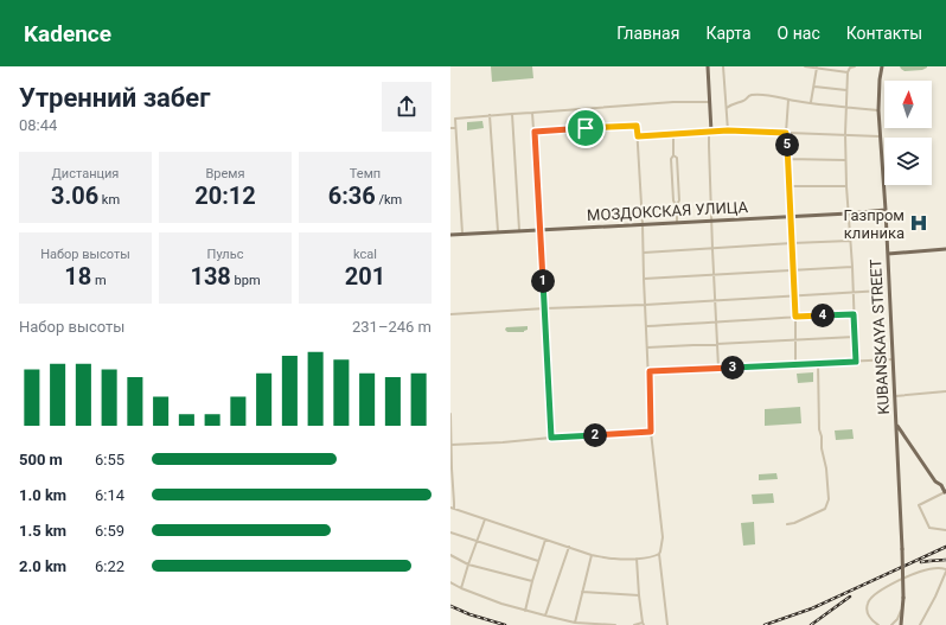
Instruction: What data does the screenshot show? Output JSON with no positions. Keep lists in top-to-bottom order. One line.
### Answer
{"streets":{"main road":["МОЗДОКСКАЯ УЛИЦА","KUBANSKAYA STREET"]},"crossings":[["МОЗДОКСКАЯ УЛИЦА","KUBANSKAYA STREET"]],"places":{"hospital":["Газпром клиника"]},"north":"top","page":{"header":"Kadence","nav":["Главная","Карта","О нас","Контакты"],"heading":["Утренний забег","08:44"],"pins":["5","1","4","3","2"],"stats":[["Дистанция","3.06 km"],["Время","20:12"],["Темп","6:36 /km"],["Набор высоты","18 m"],["Пульс","138 bpm"],["kcal","201"]],"chart":["Набор высоты","231–246 m"],"list":[{"name":"500 m","note":"6:55"},{"name":"1.0 km","note":"6:14"},{"name":"1.5 km","note":"6:59"},{"name":"2.0 km","note":"6:22"}]}}
